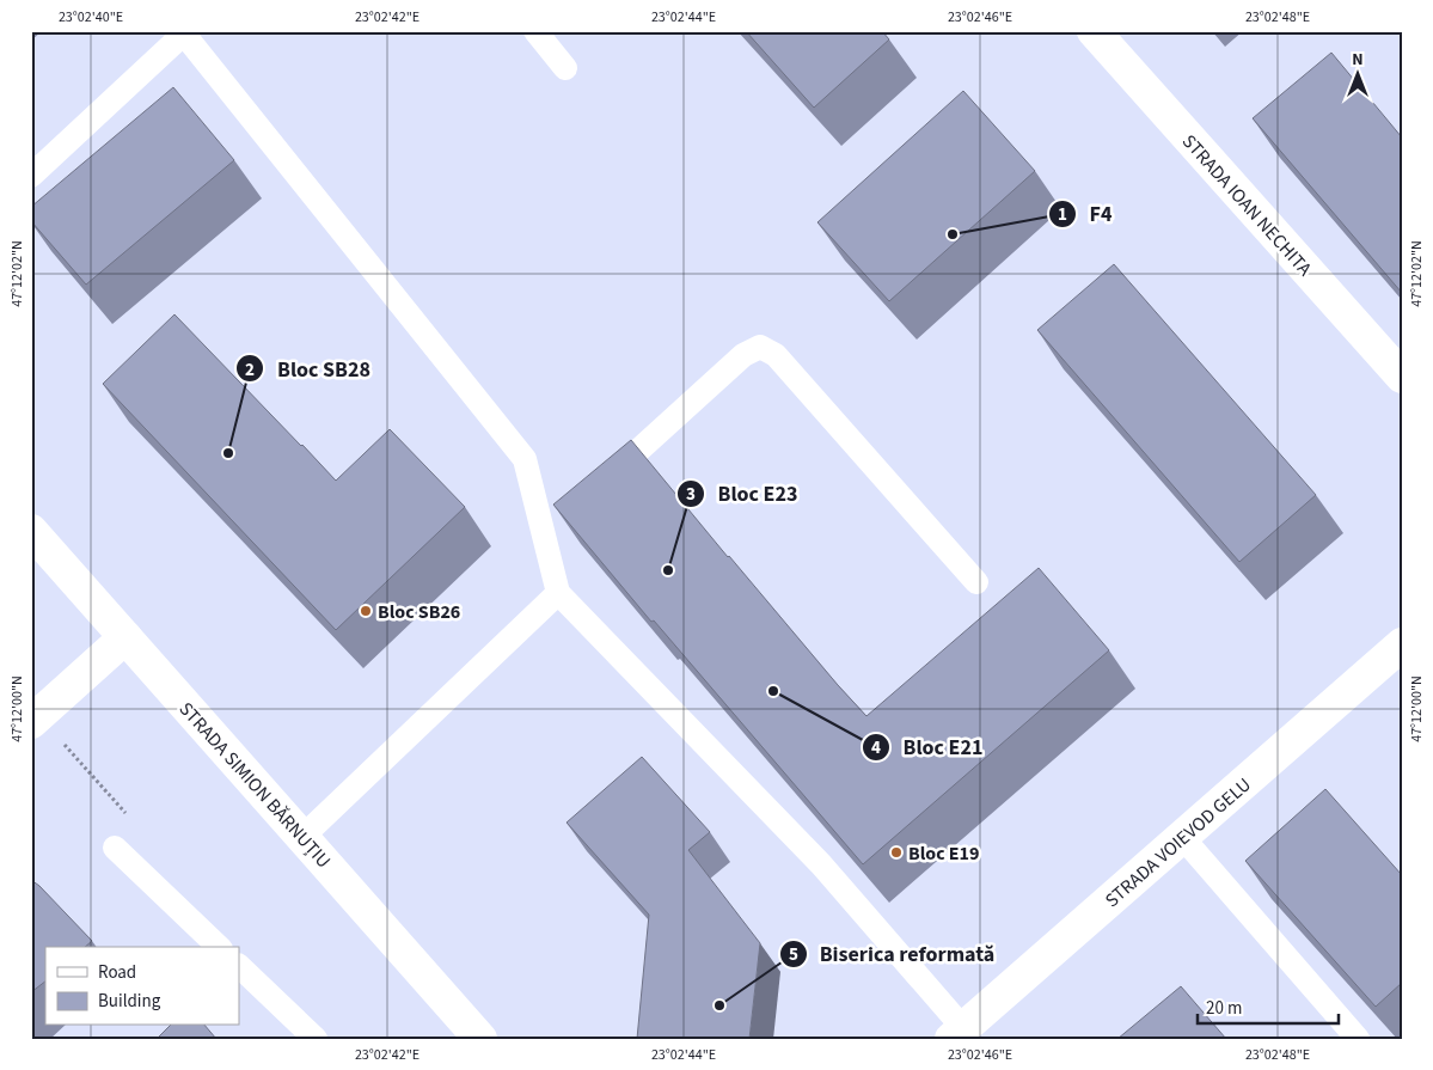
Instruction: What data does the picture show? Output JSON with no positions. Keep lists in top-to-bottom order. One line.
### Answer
{"streets":{"street":["STRADA IOAN NECHITA","STRADA SIMION BĂRNUȚIU","STRADA VOIEVOD GELU"]},"places":["F4","Bloc SB28","Bloc E23","Bloc SB26","Bloc E21","Bloc E19","Biserica reformată"],"legend":["Road","Building"],"scale_bar":"20 m","north":"top","coordinates":["23°02'40\"E","23°02'42\"E","23°02'44\"E","23°02'46\"E","23°02'48\"E","47°12'02\"N","47°12'00\"N"]}
